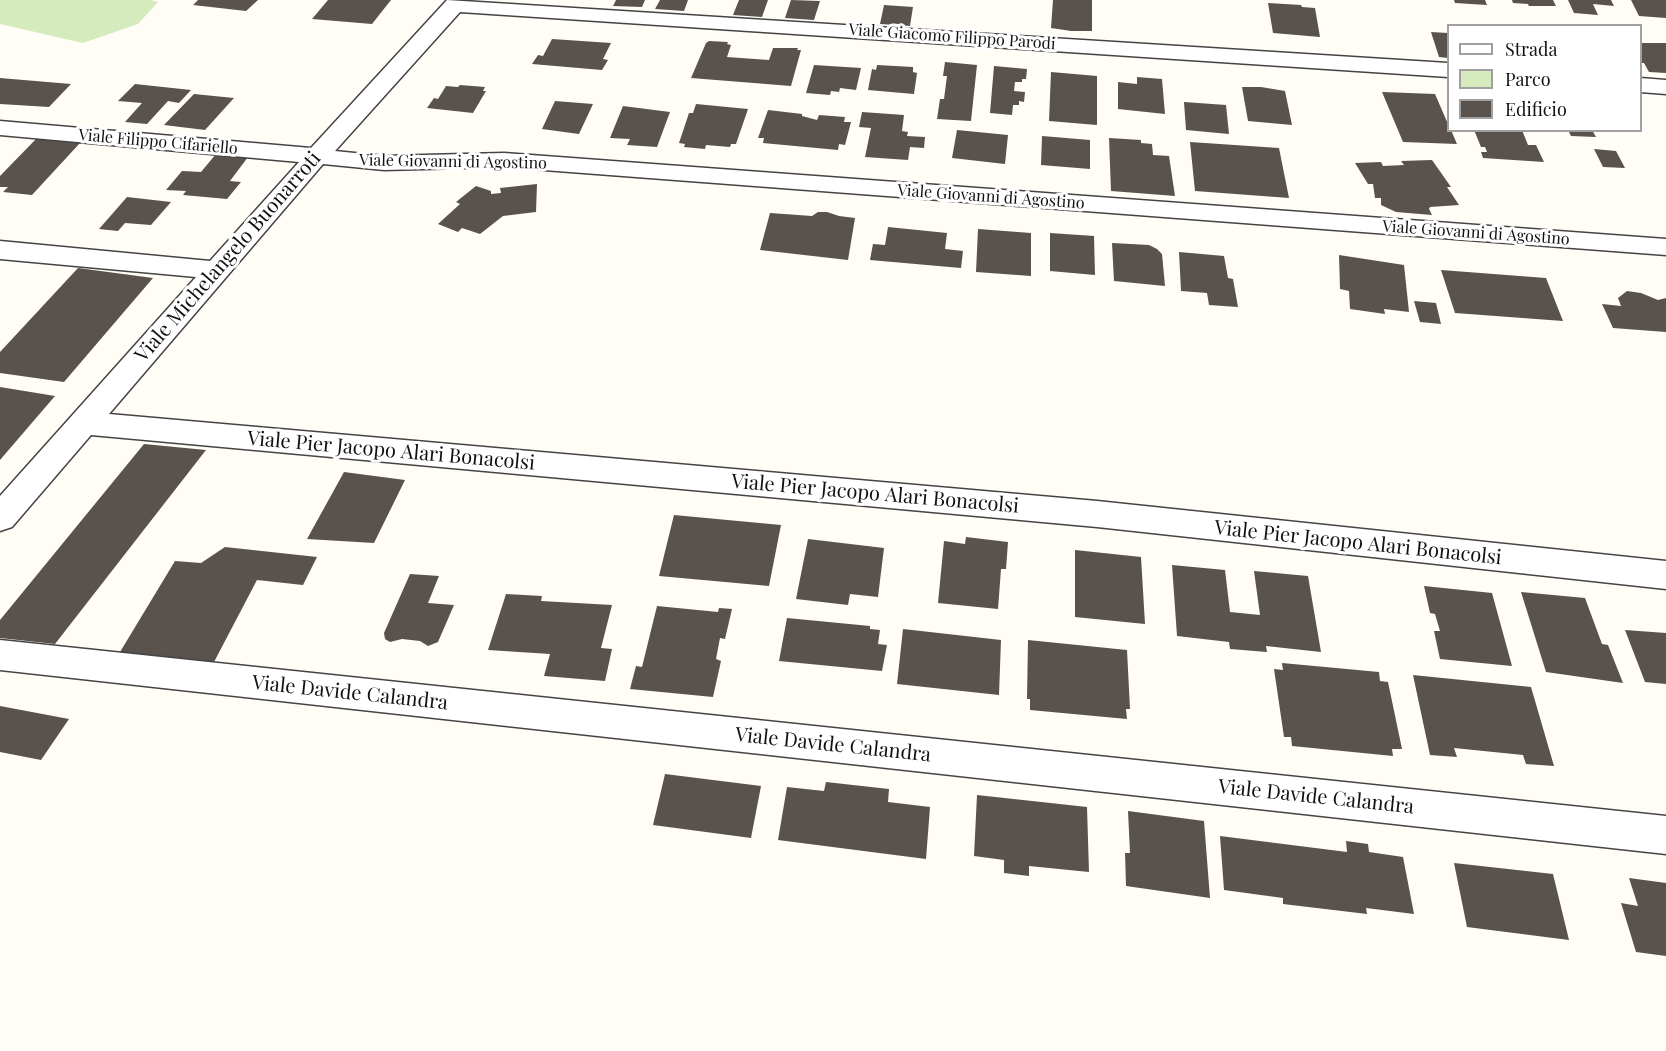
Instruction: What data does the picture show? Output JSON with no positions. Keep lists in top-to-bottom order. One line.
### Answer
{"streets":{"street":["Viale Giacomo Filippo Parodi","Viale Filippo Cifariello","Viale Giovanni di Agostino","Viale Michelangelo Buonarroti","Viale Pier Jacopo Alari Bonacolsi","Viale Davide Calandra"]},"crossings":[["Viale Giacomo Filippo Parodi","Viale Michelangelo Buonarroti"],["Viale Filippo Cifariello","Viale Giovanni di Agostino"],["Viale Filippo Cifariello","Viale Michelangelo Buonarroti"],["Viale Giovanni di Agostino","Viale Michelangelo Buonarroti"],["Viale Michelangelo Buonarroti","Viale Pier Jacopo Alari Bonacolsi"]],"legend":["Strada","Parco","Edificio"]}
